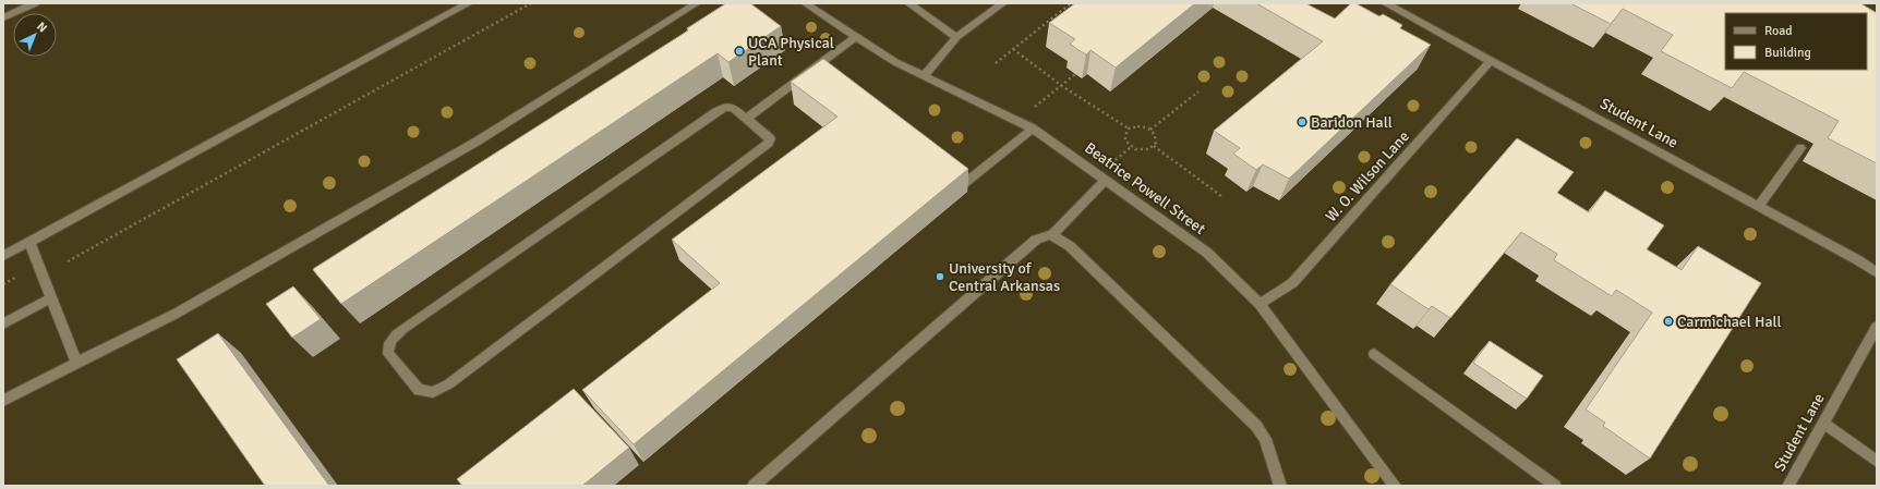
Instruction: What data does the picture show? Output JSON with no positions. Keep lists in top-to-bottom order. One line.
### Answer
{"streets":{"street":["Student Lane","W. O. Wilson Lane","Beatrice Powell Street"]},"crossings":[["Student Lane","W. O. Wilson Lane"],["W. O. Wilson Lane","Beatrice Powell Street"]],"places":["UCA Physical Plant","Baridon Hall","University of Central Arkansas","Carmichael Hall"],"legend":["Road","Building"],"north":"top right"}
